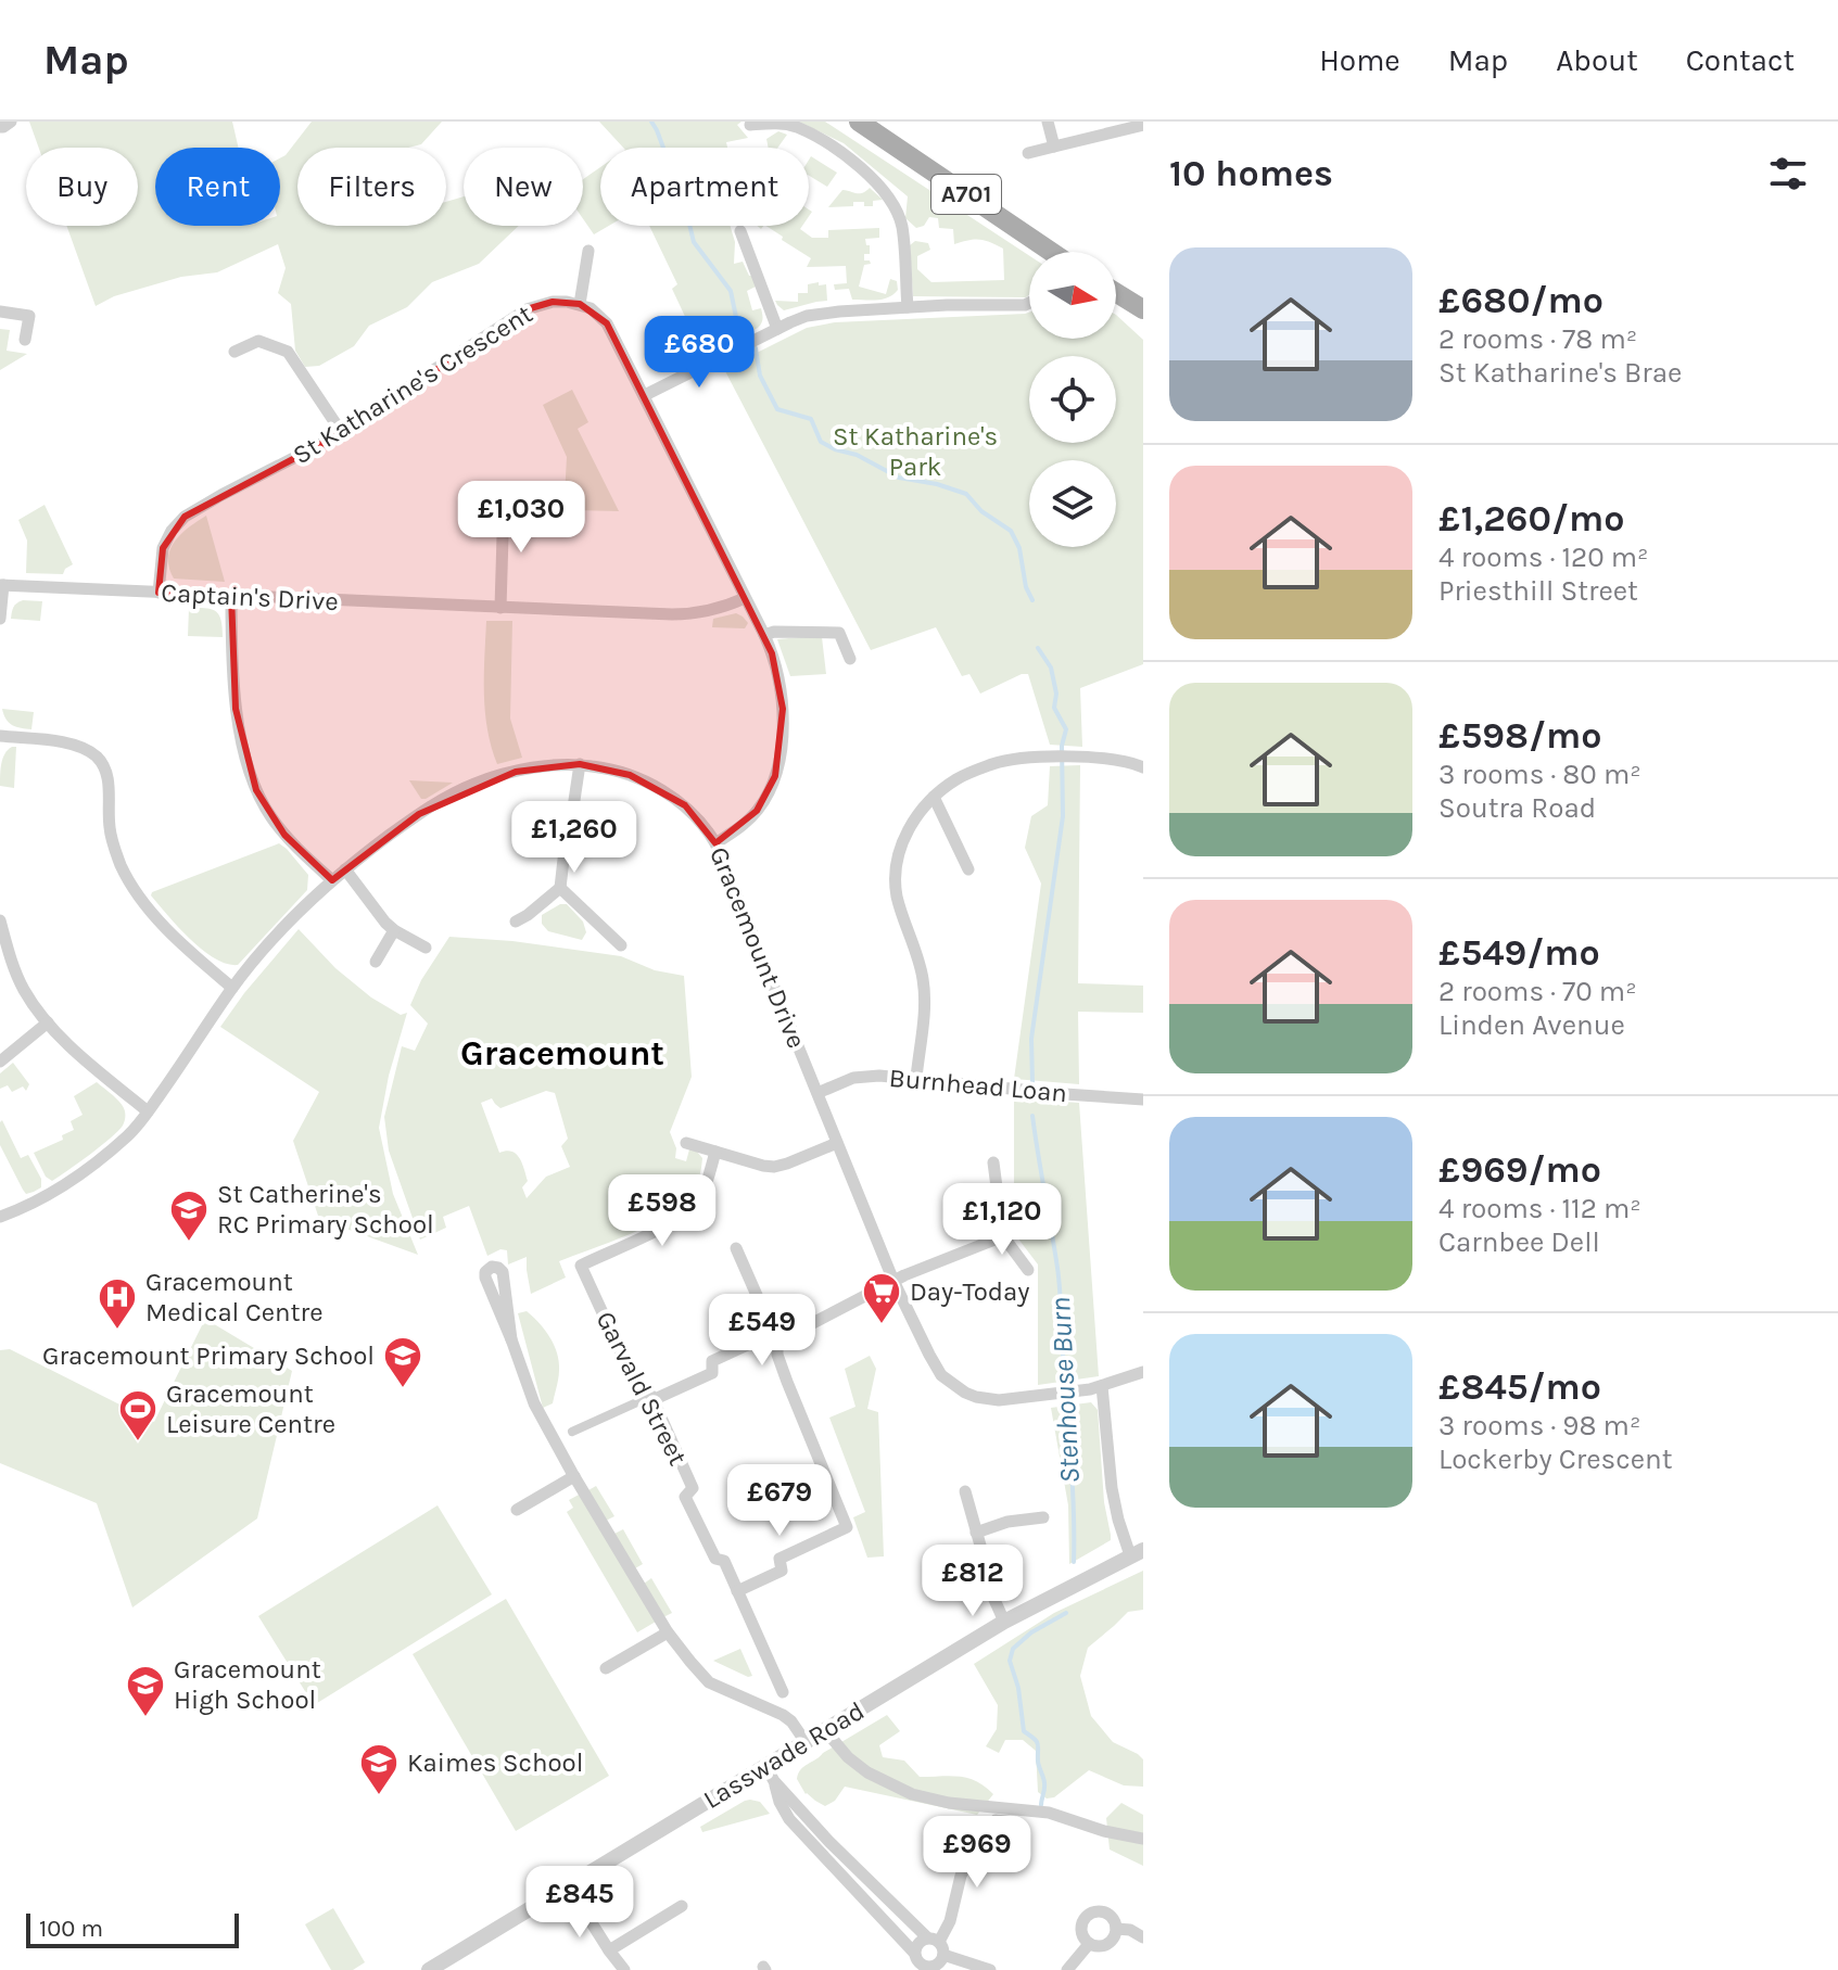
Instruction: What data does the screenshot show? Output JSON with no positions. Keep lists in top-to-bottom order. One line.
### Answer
{"streets":{"main road":["A701"],"street":["St Katharine's Crescent","Captain's Drive","Gracemount Drive","Burnhead Loan","Garvald Street","Lasswade Road"]},"crossings":[["St Katharine's Crescent","Captain's Drive"],["Gracemount Drive","Burnhead Loan"]],"districts":["Gracemount"],"water":["Stenhouse Burn"],"parks":["St Katharine's Park"],"places":{"school or university":["St Catherine's RC Primary School","Gracemount Primary School","Gracemount High School","Kaimes School"],"supermarket":["Day-Today"],"hospital":["Gracemount Medical Centre"],"sports":["Gracemount Leisure Centre"]},"scale_bar":"100 m","north":"right","page":{"header":"Map","nav":["Home","Map","About","Contact"],"heading":"10 homes","chip":["Buy","Rent","Filters","New","Apartment"],"list":[{"name":"£680/mo","note":"2 rooms · 78 m² · St Katharine's Brae"},{"name":"£1,260/mo","note":"4 rooms · 120 m² · Priesthill Street"},{"name":"£598/mo","note":"3 rooms · 80 m² · Soutra Road"},{"name":"£549/mo","note":"2 rooms · 70 m² · Linden Avenue"},{"name":"£969/mo","note":"4 rooms · 112 m² · Carnbee Dell"},{"name":"£845/mo","note":"3 rooms · 98 m² · Lockerby Crescent"}],"price":["£680","£1,030","£1,260","£598","£1,120","£549","£679","£812","£969","£845"],"scale":"100 m"}}
